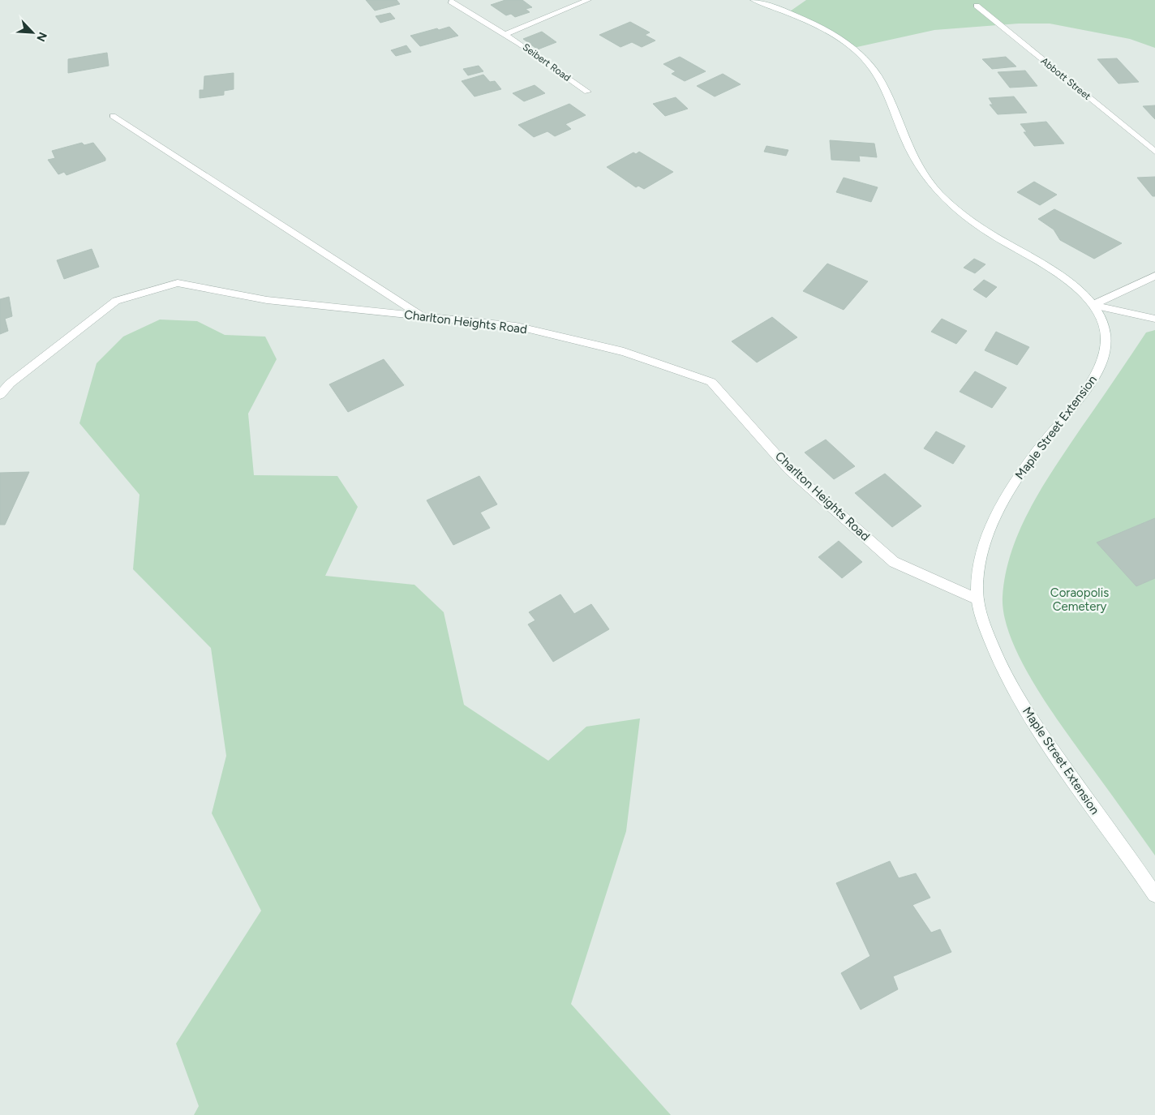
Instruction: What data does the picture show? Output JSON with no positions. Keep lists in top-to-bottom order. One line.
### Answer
{"streets":{"street":["Seibert Road","Abbott Street","Charlton Heights Road","Maple Street Extension"]},"crossings":[["Charlton Heights Road","Maple Street Extension"]],"parks":["Coraopolis Cemetery"],"north":"bottom right"}
